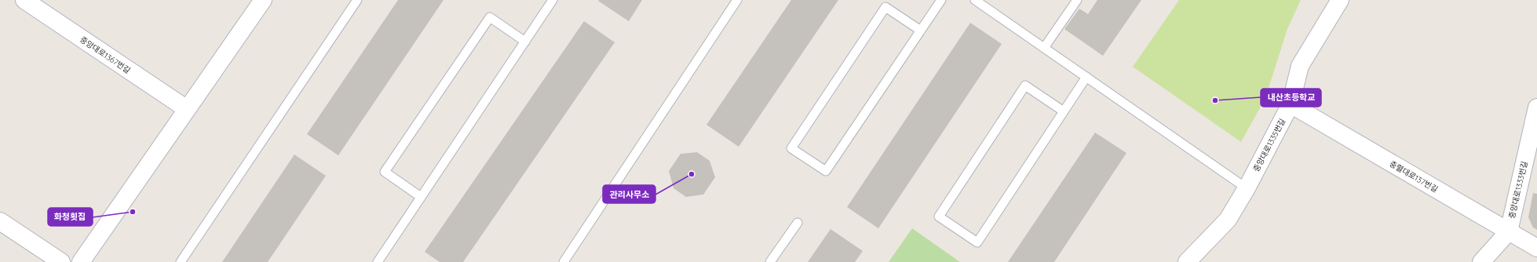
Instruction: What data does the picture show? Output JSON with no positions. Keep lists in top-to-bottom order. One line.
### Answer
{"streets":{"street":["중앙대로1367번길","중앙대로1335번길","충렬대로137번길","중앙대로1333번길"]},"crossings":[["중앙대로1335번길","충렬대로137번길"],["충렬대로137번길","중앙대로1333번길"]],"places":["내산초등학교","관리사무소","화청횟집"]}
